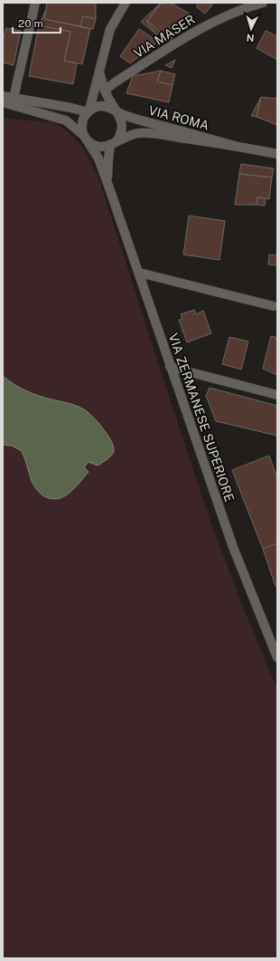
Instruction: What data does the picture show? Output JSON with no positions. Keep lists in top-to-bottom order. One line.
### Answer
{"streets":{"street":["VIA MASER","VIA ROMA","VIA ZERMANESE SUPERIORE"]},"crossings":[["VIA ROMA","VIA ZERMANESE SUPERIORE"]],"scale_bar":"20 m","north":"bottom"}
